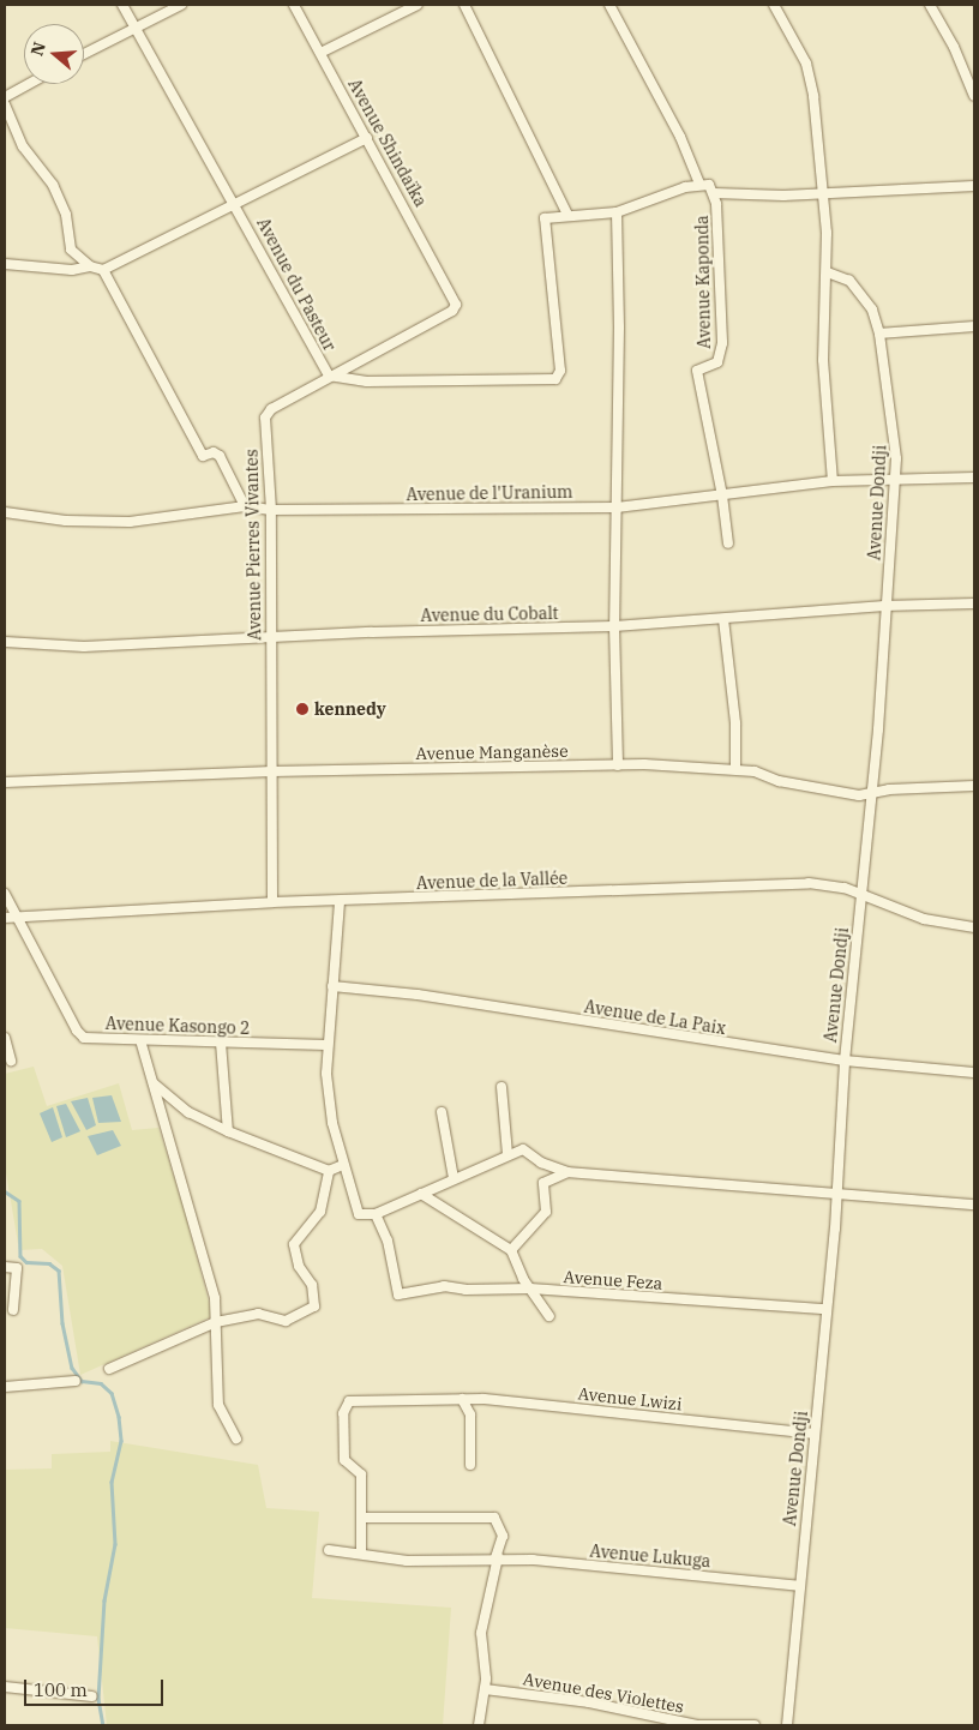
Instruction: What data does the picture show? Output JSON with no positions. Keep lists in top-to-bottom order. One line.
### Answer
{"streets":{"street":["Avenue Shindaïka","Avenue Kaponda","Avenue du Pasteur","Avenue de l'Uranium","Avenue Dondji","Avenue Pierres Vivantes","Avenue du Cobalt","Avenue Manganèse","Avenue de la Vallée","Avenue de La Paix","Avenue Kasongo 2","Avenue Feza","Avenue Lwizi","Avenue Lukuga","Avenue des Violettes"]},"crossings":[["Avenue Shindaïka","Avenue Pierres Vivantes"],["Avenue Kaponda","Avenue de l'Uranium"],["Avenue du Pasteur","Avenue Pierres Vivantes"],["Avenue de l'Uranium","Avenue Dondji"],["Avenue de l'Uranium","Avenue Pierres Vivantes"],["Avenue Dondji","Avenue du Cobalt"],["Avenue Dondji","Avenue Manganèse"],["Avenue Dondji","Avenue de la Vallée"],["Avenue Dondji","Avenue de La Paix"],["Avenue Dondji","Avenue Feza"],["Avenue Dondji","Avenue Lwizi"],["Avenue Dondji","Avenue Lukuga"],["Avenue Pierres Vivantes","Avenue du Cobalt"],["Avenue Pierres Vivantes","Avenue Manganèse"],["Avenue Pierres Vivantes","Avenue de la Vallée"],["Avenue de la Vallée","Avenue Kasongo 2"]],"places":["kennedy"],"scale_bar":"100 m","north":"left"}
